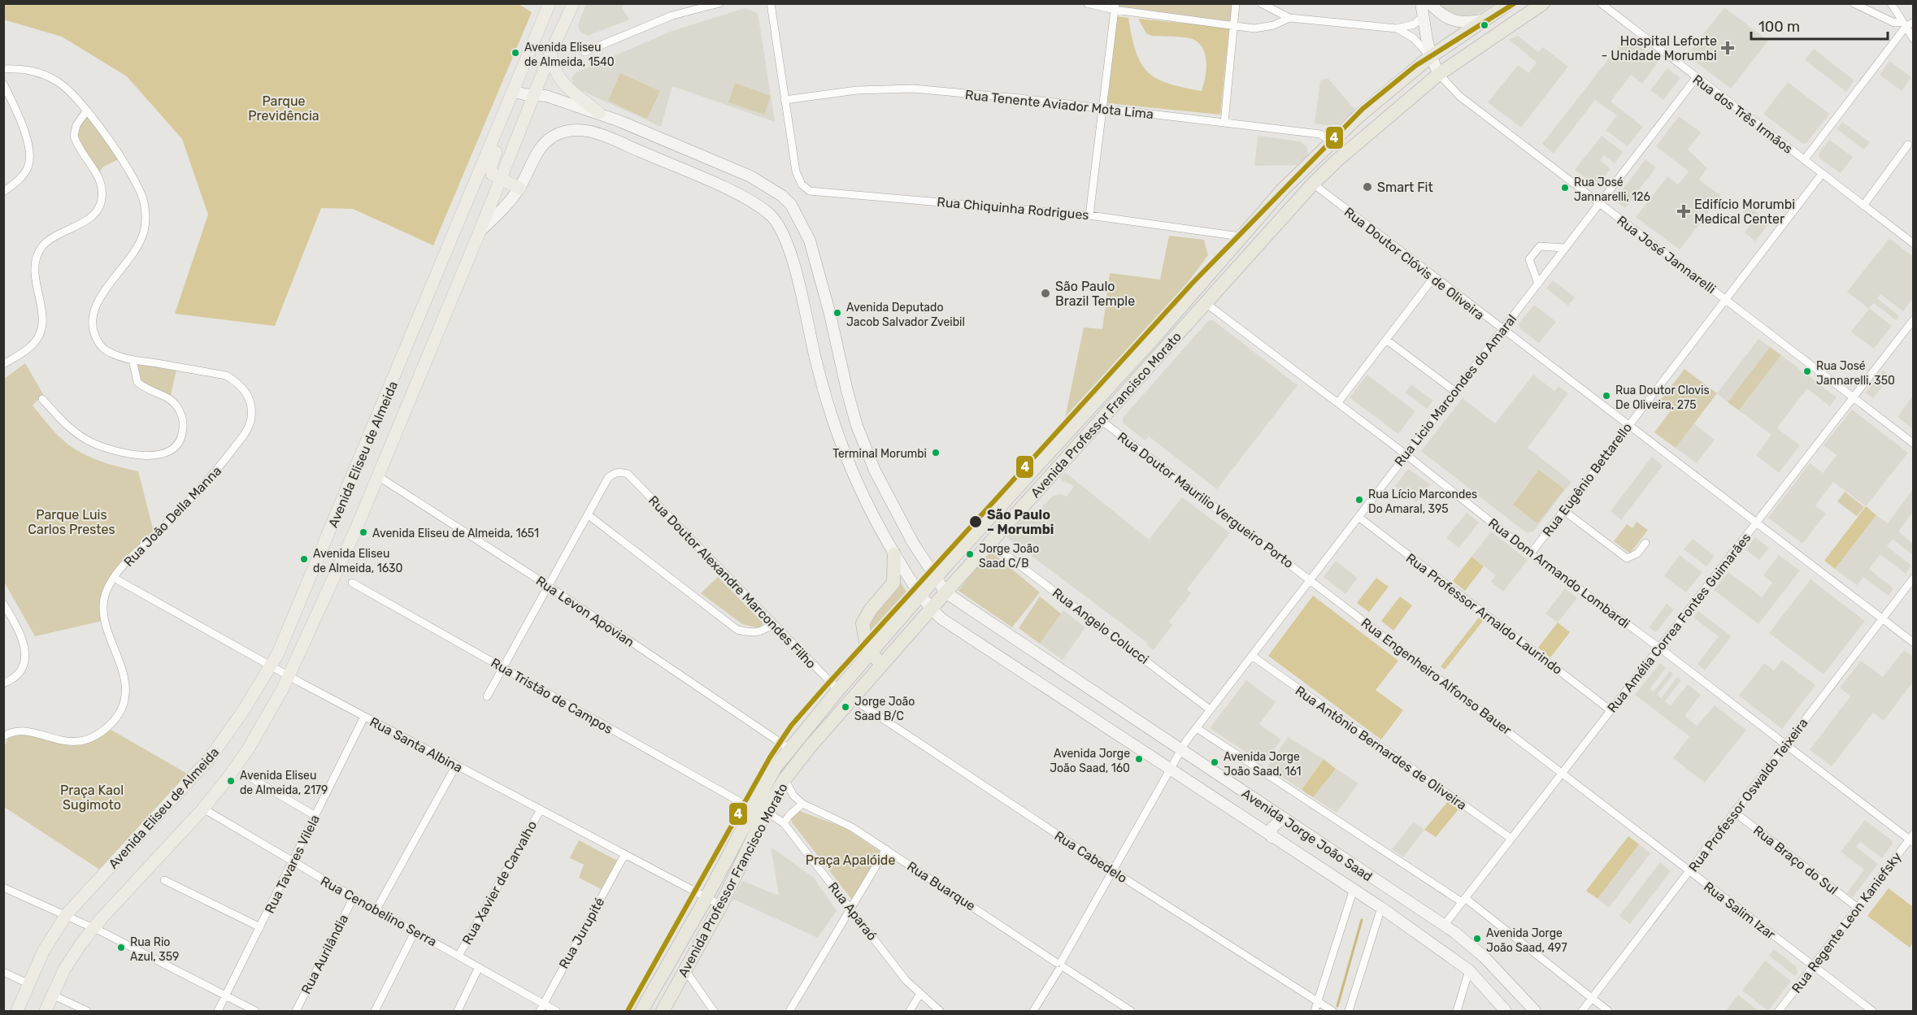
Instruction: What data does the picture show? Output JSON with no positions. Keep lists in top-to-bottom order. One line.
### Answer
{"streets":{"highway":["Avenida Professor Francisco Morato"],"main road":["Rua José Jannarelli","Avenida Eliseu de Almeida","Avenida Jorge João Saad"],"street":["Rua Tenente Aviador Mota Lima","Rua dos Três Irmãos","Rua Chiquinha Rodrigues","Rua Doutor Clóvis de Oliveira","Rua Licio Marcondes do Amaral","Rua Eugênio Bettarello","Rua Doutor Maurilio Vergueiro Porto","Rua João Della Manna","Rua Dom Armando Lombardi","Rua Doutor Alexandre Marcondes Filho","Rua Levon Apovian","Rua Professor Arnaldo Laurindo","Rua Amélia Correa Fontes Guimarães","Rua Angelo Colucci","Rua Engenheiro Alfonso Bauer","Rua Tristão de Campos","Rua Santa Albina","Rua Antônio Bernardes de Oliveira","Rua Professor Oswaldo Teixeira","Rua Cabedelo","Rua Braço do Sul","Rua Tavares Vilela","Rua Xavier de Carvalho","Rua Buarque","Rua Salim Izar","Rua Cenobelino Serra","Rua Aparaó","Rua Regente Leon Kaniefsky","Rua Jurupité","Rua Aurilândia"]},"crossings":[["Rua Tenente Aviador Mota Lima","Rua Chiquinha Rodrigues"],["Rua Tenente Aviador Mota Lima","Avenida Professor Francisco Morato"],["Rua dos Três Irmãos","Rua Licio Marcondes do Amaral"],["Rua dos Três Irmãos","Rua Eugênio Bettarello"],["Rua Chiquinha Rodrigues","Avenida Professor Francisco Morato"],["Rua José Jannarelli","Rua Licio Marcondes do Amaral"],["Rua José Jannarelli","Avenida Professor Francisco Morato"],["Rua José Jannarelli","Rua Eugênio Bettarello"],["Rua José Jannarelli","Rua Amélia Correa Fontes Guimarães"],["Rua Doutor Clóvis de Oliveira","Rua Licio Marcondes do Amaral"],["Rua Doutor Clóvis de Oliveira","Avenida Professor Francisco Morato"],["Rua Doutor Clóvis de Oliveira","Rua Eugênio Bettarello"],["Rua Doutor Clóvis de Oliveira","Rua Amélia Correa Fontes Guimarães"],["Rua Doutor Clóvis de Oliveira","Rua Professor Oswaldo Teixeira"],["Rua Licio Marcondes do Amaral","Rua Doutor Maurilio Vergueiro Porto"],["Rua Licio Marcondes do Amaral","Rua Dom Armando Lombardi"],["Rua Licio Marcondes do Amaral","Rua Professor Arnaldo Laurindo"],["Rua Licio Marcondes do Amaral","Rua Angelo Colucci"],["Rua Licio Marcondes do Amaral","Rua Engenheiro Alfonso Bauer"],["Rua Licio Marcondes do Amaral","Rua Antônio Bernardes de Oliveira"],["Rua Licio Marcondes do Amaral","Avenida Jorge João Saad"],["Rua Licio Marcondes do Amaral","Rua Cabedelo"],["Rua Licio Marcondes do Amaral","Rua Buarque"],["Avenida Professor Francisco Morato","Rua Doutor Maurilio Vergueiro Porto"],["Avenida Professor Francisco Morato","Rua Dom Armando Lombardi"],["Avenida Professor Francisco Morato","Rua Doutor Alexandre Marcondes Filho"],["Avenida Professor Francisco Morato","Rua Levon Apovian"],["Avenida Professor Francisco Morato","Rua Angelo Colucci"],["Avenida Professor Francisco Morato","Rua Tristão de Campos"],["Avenida Professor Francisco Morato","Rua Santa Albina"],["Avenida Professor Francisco Morato","Avenida Jorge João Saad"],["Avenida Professor Francisco Morato","Rua Cabedelo"],["Avenida Professor Francisco Morato","Rua Buarque"],["Avenida Professor Francisco Morato","Rua Aparaó"],["Avenida Eliseu de Almeida","Rua Levon Apovian"],["Avenida Eliseu de Almeida","Rua Santa Albina"],["Avenida Eliseu de Almeida","Rua Cenobelino Serra"],["Rua Eugênio Bettarello","Rua Dom Armando Lombardi"],["Rua Doutor Maurilio Vergueiro Porto","Rua Engenheiro Alfonso Bauer"],["Rua João Della Manna","Rua Santa Albina"],["Rua Dom Armando Lombardi","Rua Amélia Correa Fontes Guimarães"],["Rua Dom Armando Lombardi","Rua Professor Oswaldo Teixeira"],["Rua Dom Armando Lombardi","Rua Regente Leon Kaniefsky"],["Rua Professor Arnaldo Laurindo","Rua Amélia Correa Fontes Guimarães"],["Rua Amélia Correa Fontes Guimarães","Rua Engenheiro Alfonso Bauer"],["Rua Amélia Correa Fontes Guimarães","Rua Antônio Bernardes de Oliveira"],["Rua Amélia Correa Fontes Guimarães","Avenida Jorge João Saad"],["Rua Amélia Correa Fontes Guimarães","Rua Salim Izar"],["Rua Engenheiro Alfonso Bauer","Rua Salim Izar"],["Rua Tristão de Campos","Rua Aparaó"],["Rua Santa Albina","Rua Tavares Vilela"],["Rua Santa Albina","Rua Xavier de Carvalho"],["Rua Santa Albina","Rua Jurupité"],["Rua Professor Oswaldo Teixeira","Avenida Jorge João Saad"],["Rua Professor Oswaldo Teixeira","Rua Braço do Sul"],["Rua Professor Oswaldo Teixeira","Rua Salim Izar"],["Rua Braço do Sul","Rua Regente Leon Kaniefsky"],["Rua Tavares Vilela","Rua Cenobelino Serra"],["Rua Xavier de Carvalho","Rua Cenobelino Serra"],["Rua Salim Izar","Rua Regente Leon Kaniefsky"],["Rua Cenobelino Serra","Rua Jurupité"],["Rua Cenobelino Serra","Rua Aurilândia"]],"parks":["Parque Previdência","Parque Luis Carlos Prestes","Praça Kaol Sugimoto","Praça Apalóide"],"places":{"health":["Hospital Leforte - Unidade Morumbi","Edifício Morumbi Medical Center"],"other":["Avenida Eliseu de Almeida, 1540","Smart Fit","Rua José Jannarelli, 126","São Paulo Brazil Temple","Avenida Deputado Jacob Salvador Zveibil","Rua José Jannarelli, 350","Rua Doutor Clovis De Oliveira, 275","Terminal Morumbi","Rua Lício Marcondes Do Amaral, 395","São Paulo – Morumbi","Avenida Eliseu de Almeida, 1651","Jorge João Saad C/B","Avenida Eliseu de Almeida, 1630","Jorge João Saad B/C","Avenida Jorge João Saad, 160","Avenida Jorge João Saad, 161","Avenida Eliseu de Almeida, 2179","Avenida Jorge João Saad, 497","Rua Rio Azul, 359"]},"lines":["transit line 4"],"scale_bar":"100 m"}
